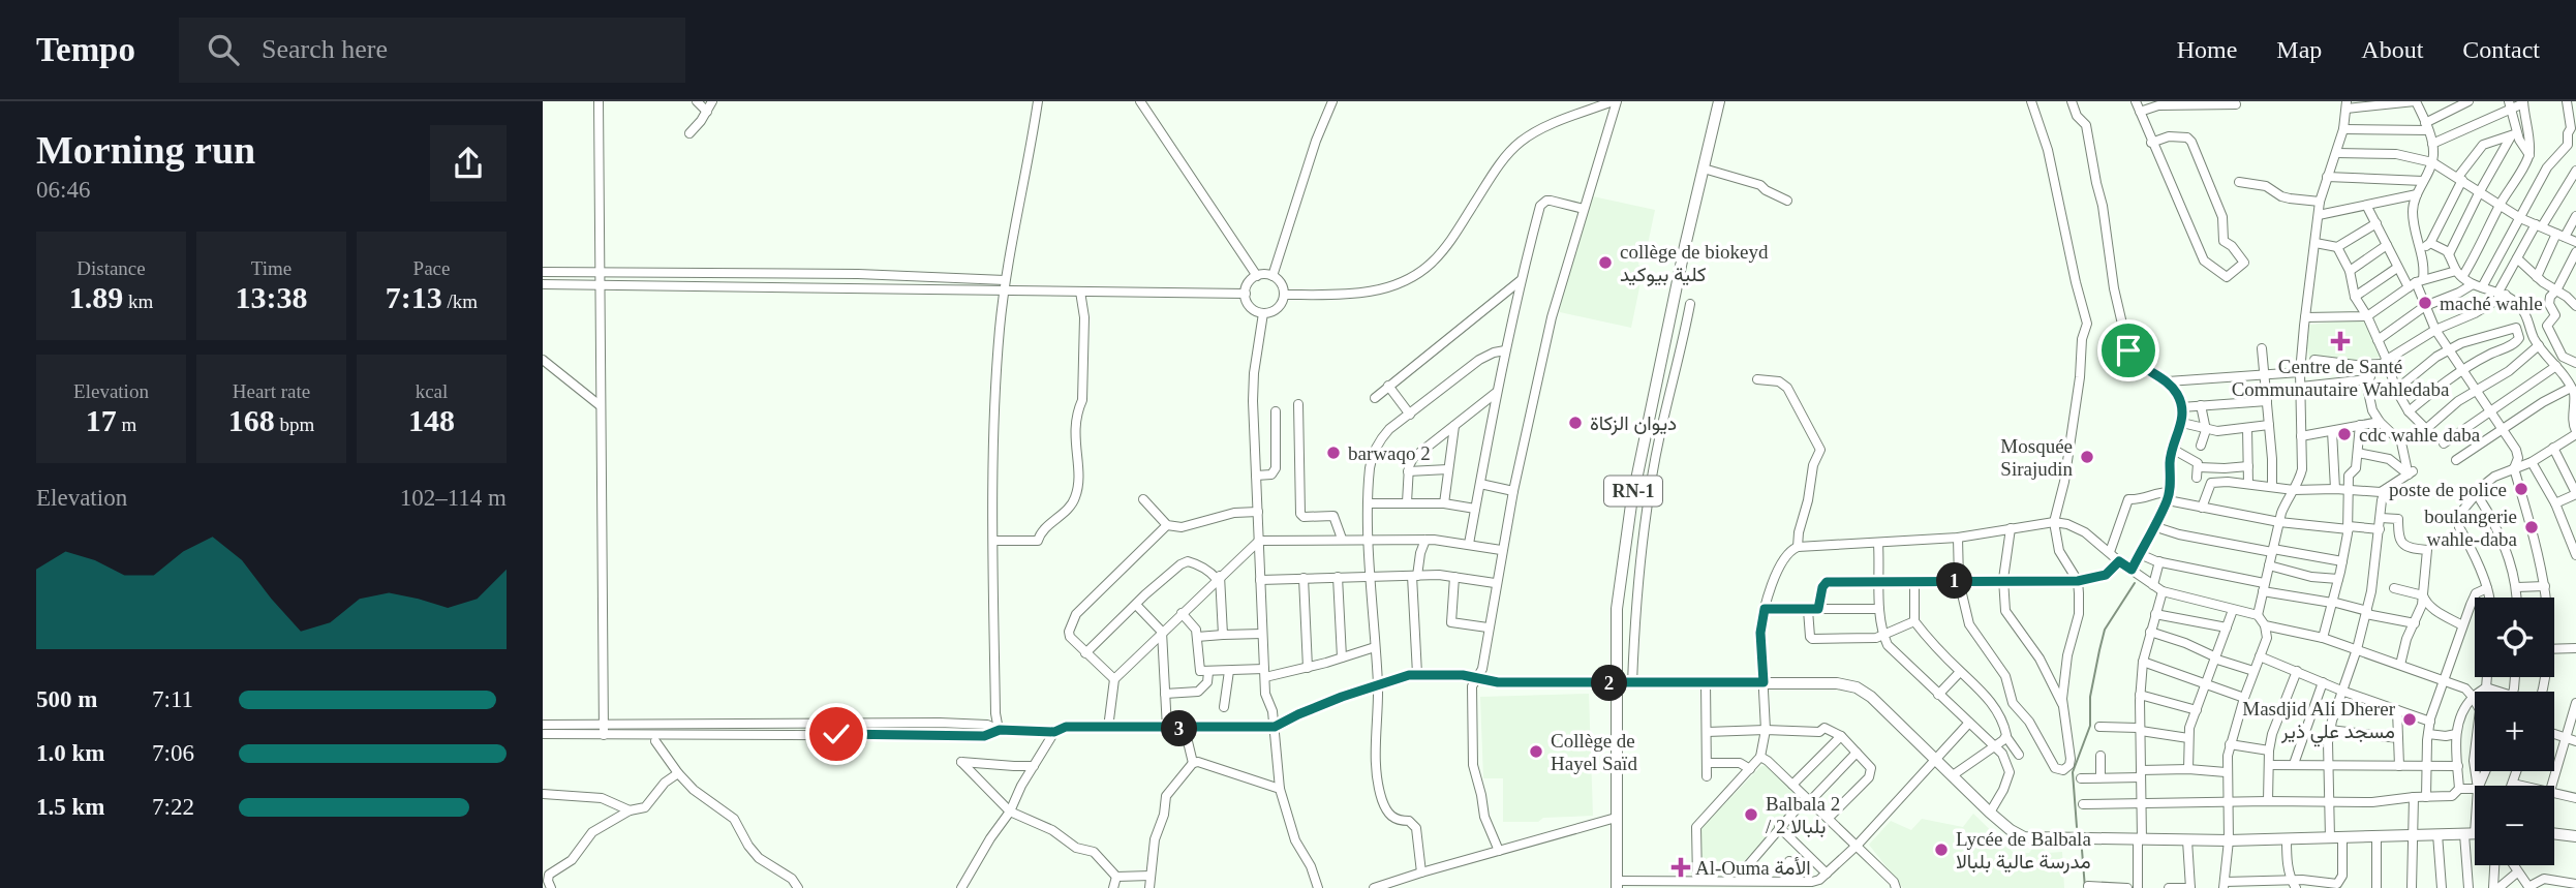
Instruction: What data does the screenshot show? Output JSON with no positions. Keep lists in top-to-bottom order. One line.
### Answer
{"streets":{"main road":["RN-1"]},"places":{"other":["collège de biokeyd كلية بيوكيد","maché wahle","ديوان الزكاة","cdc wahle daba","barwaqo 2","Mosquée Sirajudin","poste de police","boulangerie wahle-daba","Masdjid Ali Dherer مسجد علي ذير","Collège de Hayel Saïd","Balbala 2 / بلبالا 2","Lycée de Balbala مدرسة عالية بلبالا"],"health":["Centre de Santé Communautaire Wahledaba","Al-Ouma الأمة"]},"page":{"header":"Tempo","search":"Search here","nav":["Home","Map","About","Contact"],"heading":["Morning run","06:46"],"stats":[["Distance","1.89 km"],["Time","13:38"],["Pace","7:13 /km"],["Elevation","17 m"],["Heart rate","168 bpm"],["kcal","148"]],"chart":["Elevation","102–114 m"],"pins":["1","2","3"],"map_buttons":["+","−"],"list":[{"name":"500 m","note":"7:11"},{"name":"1.0 km","note":"7:06"},{"name":"1.5 km","note":"7:22"}]}}
